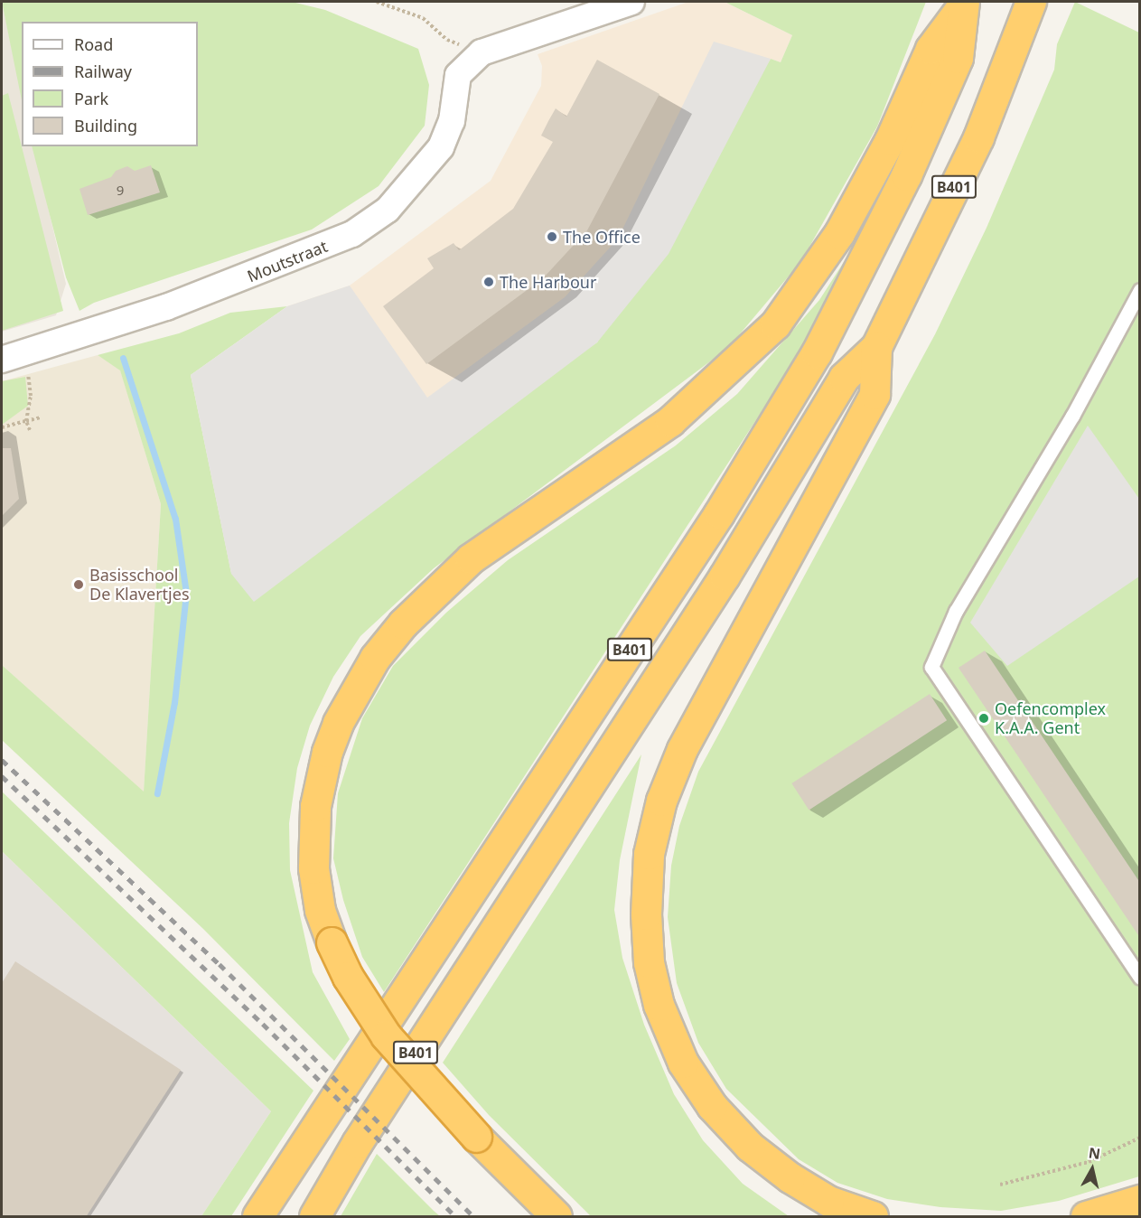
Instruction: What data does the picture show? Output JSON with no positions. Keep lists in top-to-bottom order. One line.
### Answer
{"streets":{"highway":["B401"],"street":["Moutstraat"]},"places":["The Office","The Harbour","Basisschool De Klavertjes","Oefencomplex K.A.A. Gent"],"house_numbers":["9"],"legend":["Road","Railway","Park","Building"],"north":"top"}
